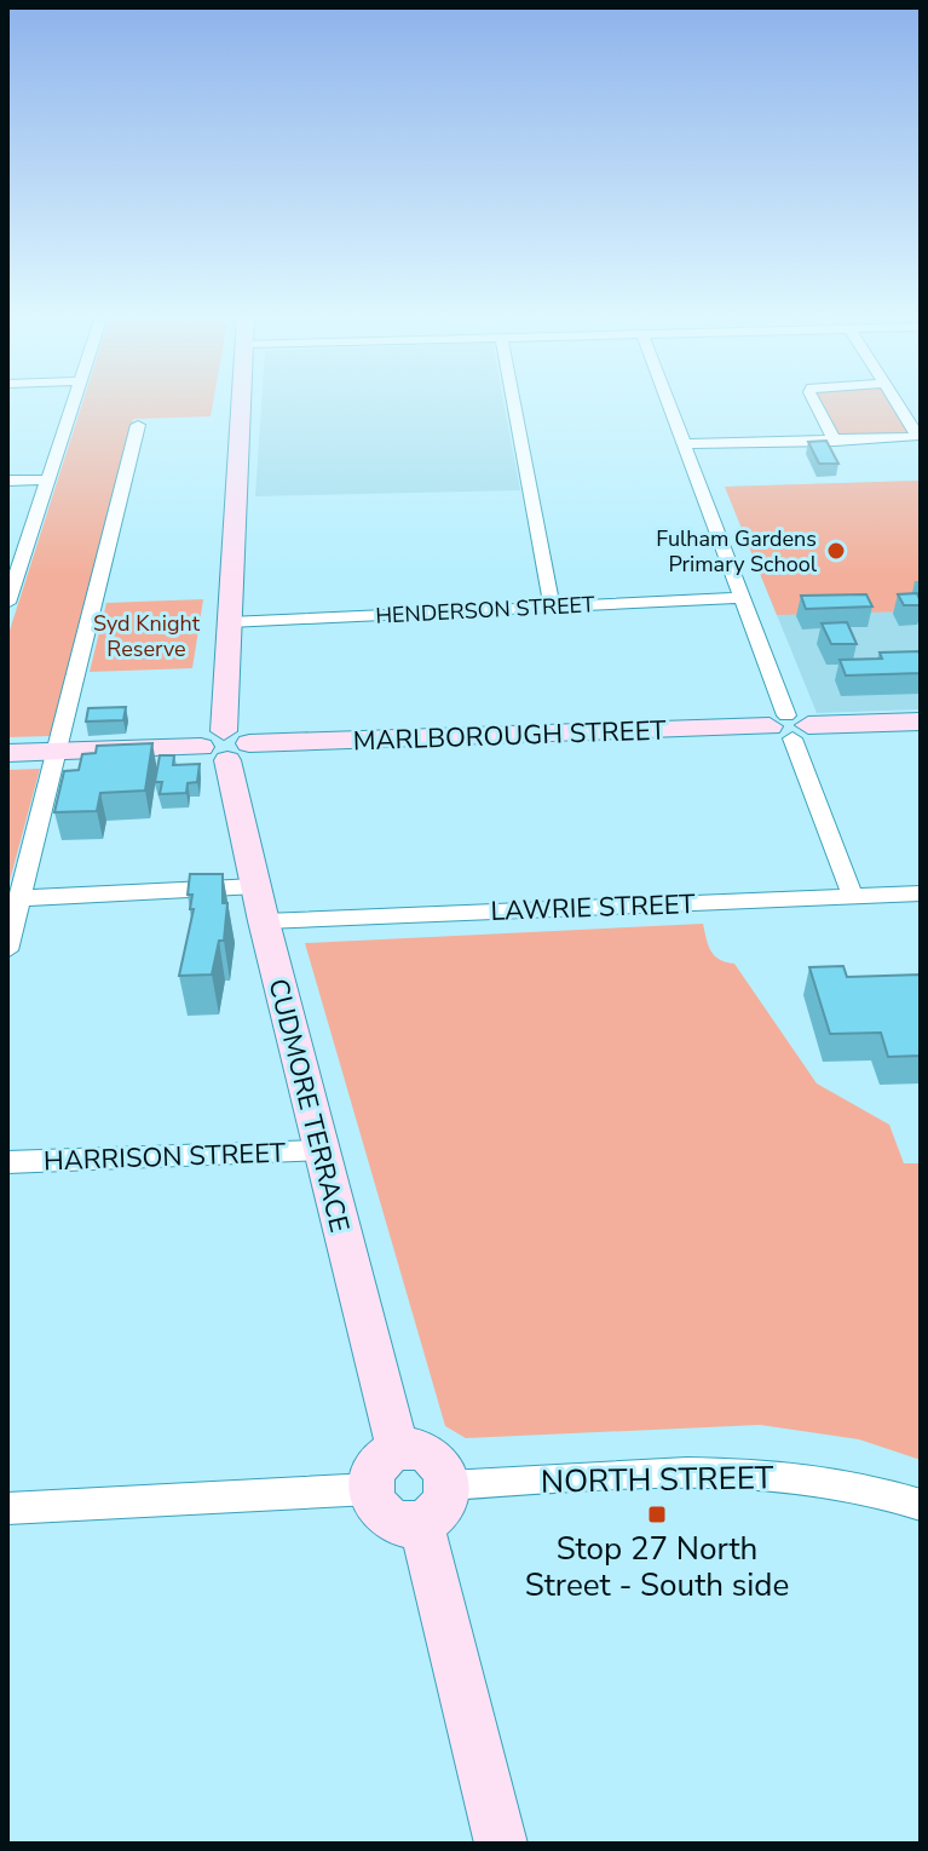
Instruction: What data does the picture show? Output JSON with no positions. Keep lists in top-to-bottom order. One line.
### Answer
{"streets":{"street":["HENDERSON STREET","MARLBOROUGH STREET","LAWRIE STREET","CUDMORE TERRACE","HARRISON STREET","NORTH STREET"]},"crossings":[["HENDERSON STREET","CUDMORE TERRACE"],["MARLBOROUGH STREET","CUDMORE TERRACE"],["LAWRIE STREET","CUDMORE TERRACE"],["CUDMORE TERRACE","HARRISON STREET"],["CUDMORE TERRACE","NORTH STREET"]],"parks":["Syd Knight Reserve"],"places":{"other":["Fulham Gardens Primary School"],"transit":["Stop 27 North Street - South side"]}}
